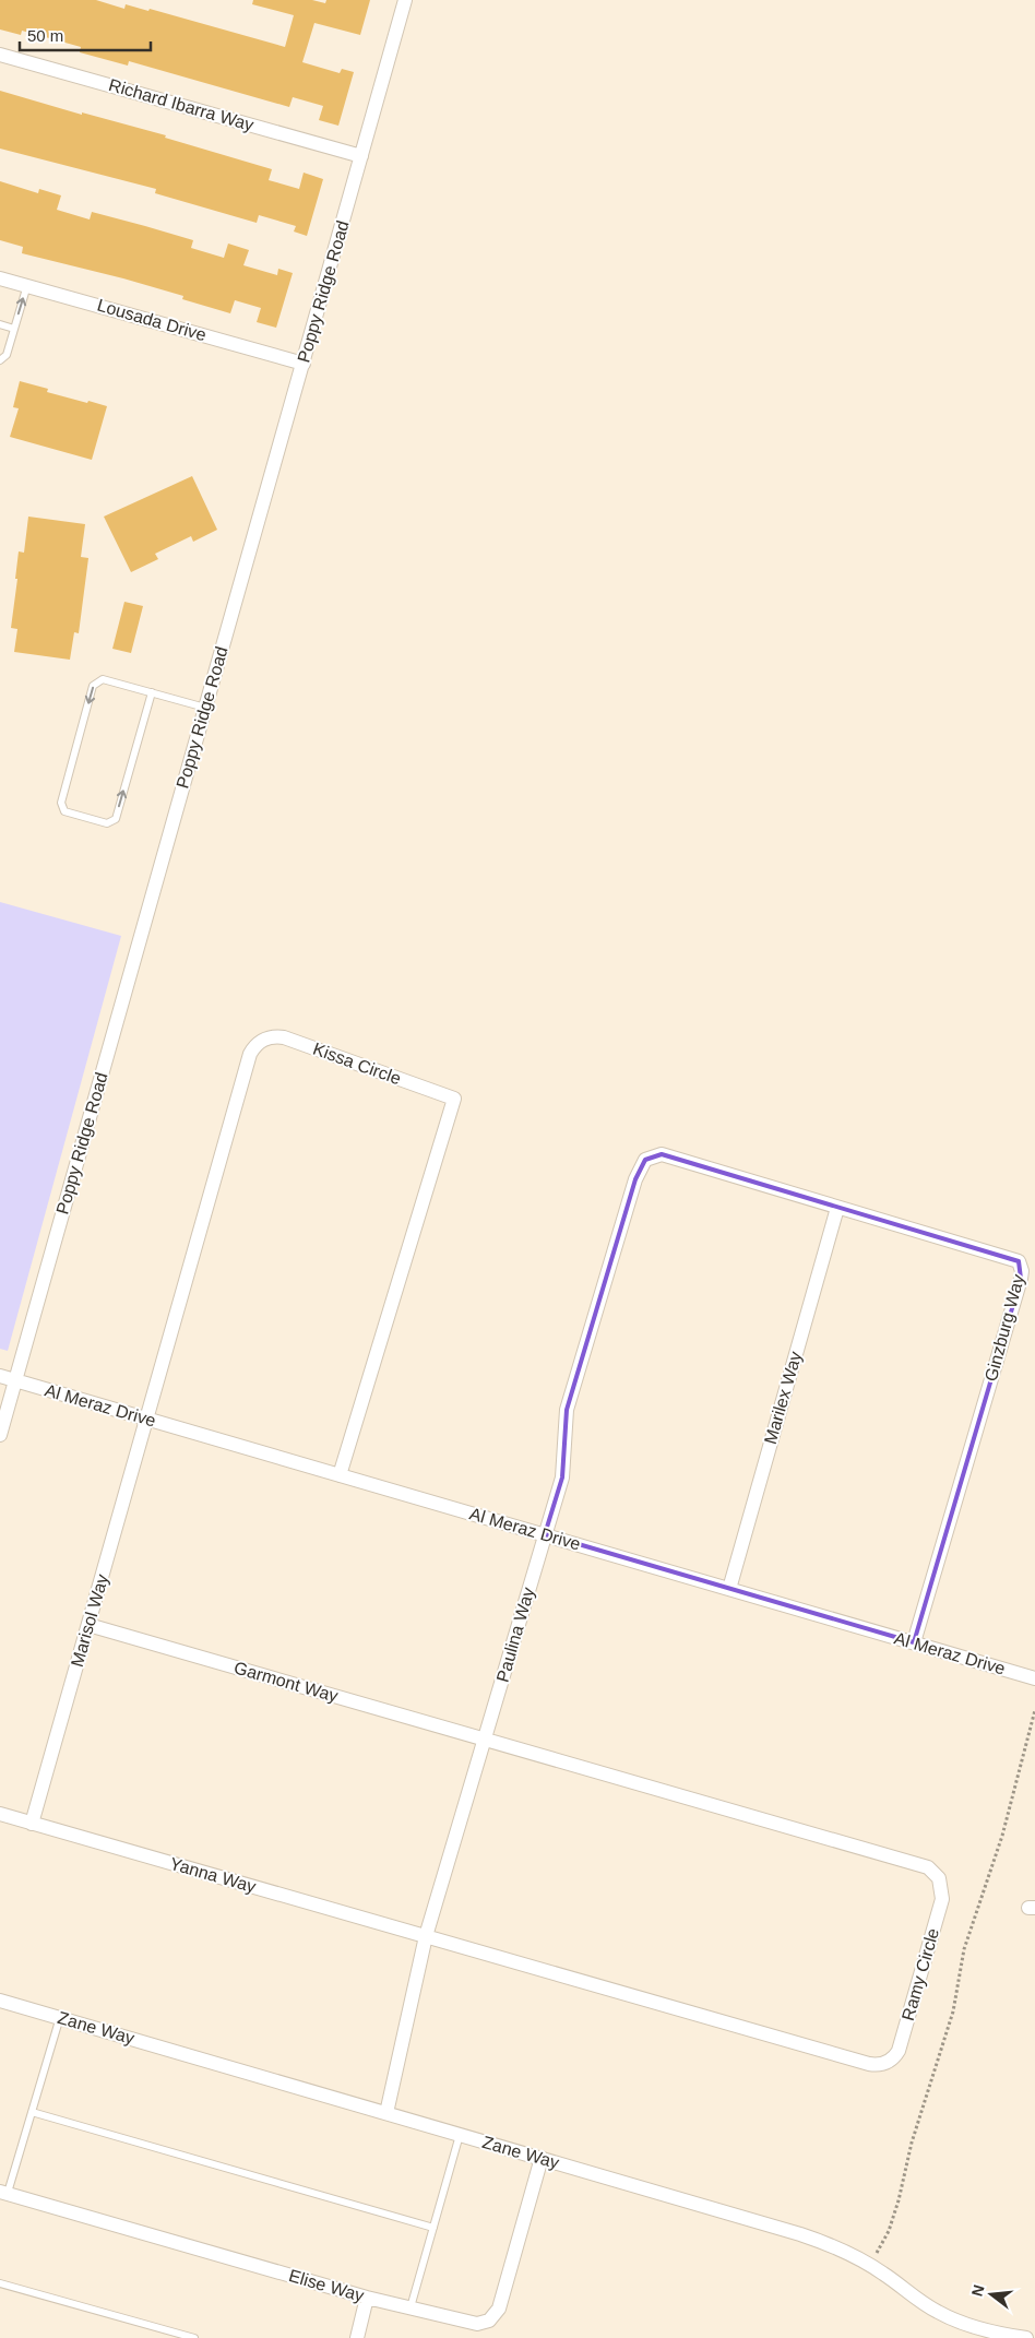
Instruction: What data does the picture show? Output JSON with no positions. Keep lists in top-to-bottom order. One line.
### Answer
{"streets":{"street":["Richard Ibarra Way","Poppy Ridge Road","Lousada Drive","Kissa Circle","Ginzburg Way","Marilex Way","Al Meraz Drive","Marisol Way","Paulina Way","Garmont Way","Yanna Way","Ramy Circle","Zane Way","Elise Way"]},"crossings":[["Richard Ibarra Way","Poppy Ridge Road"],["Poppy Ridge Road","Lousada Drive"],["Poppy Ridge Road","Al Meraz Drive"],["Kissa Circle","Al Meraz Drive"],["Kissa Circle","Marisol Way"],["Ginzburg Way","Marilex Way"],["Ginzburg Way","Al Meraz Drive"],["Ginzburg Way","Paulina Way"],["Marilex Way","Al Meraz Drive"],["Al Meraz Drive","Marisol Way"],["Al Meraz Drive","Paulina Way"],["Marisol Way","Garmont Way"],["Marisol Way","Yanna Way"],["Paulina Way","Garmont Way"],["Paulina Way","Yanna Way"],["Paulina Way","Ramy Circle"],["Paulina Way","Zane Way"],["Garmont Way","Ramy Circle"],["Yanna Way","Ramy Circle"],["Zane Way","Elise Way"]],"scale_bar":"50 m","north":"left"}
